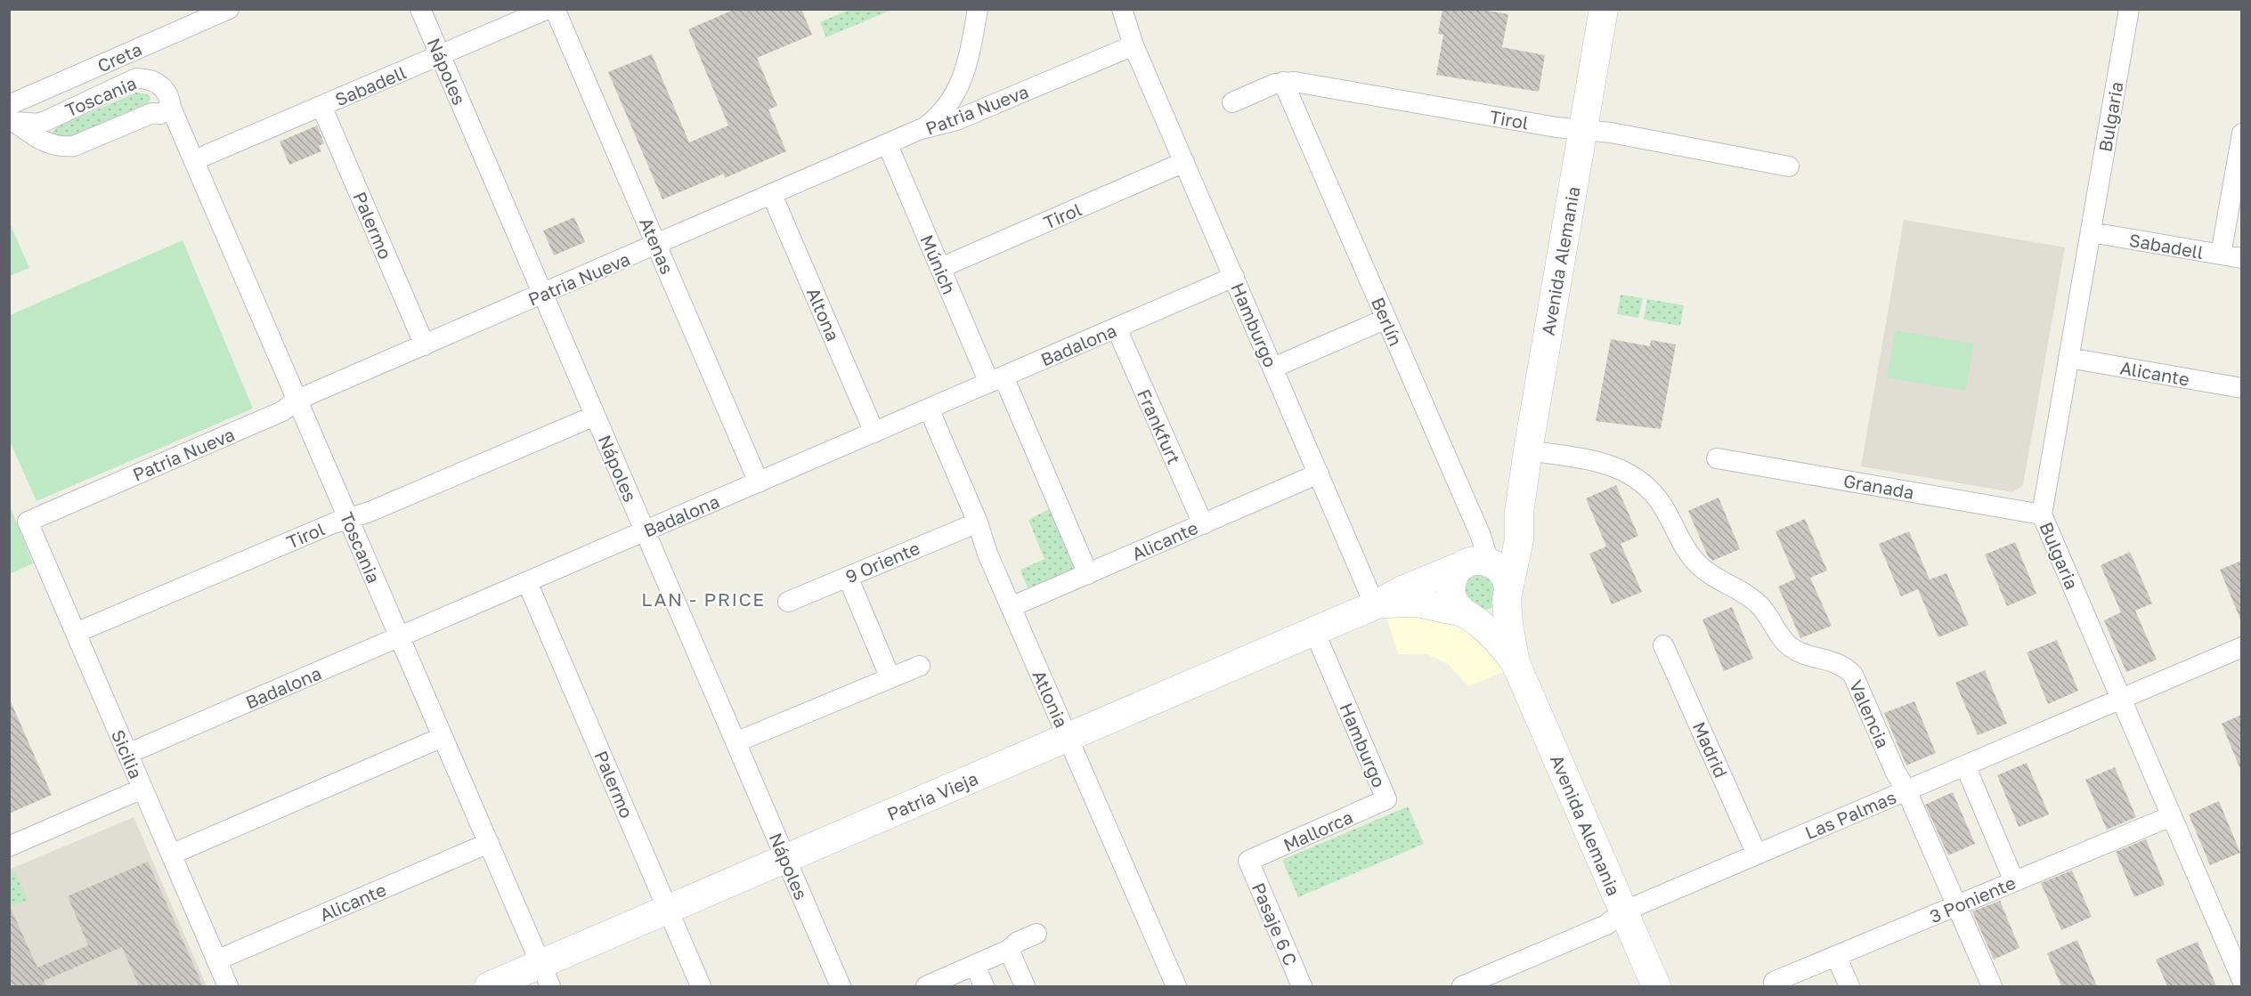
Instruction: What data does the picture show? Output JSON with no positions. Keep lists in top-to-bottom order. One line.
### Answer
{"streets":{"street":["Creta","Nápoles","Sabadell","Toscania","Patria Nueva","Bulgaria","Tirol","Palermo","Atenas","Avenida Alemania","Múnich","Altona","Berlín","Hamburgo","Badalona","Alicante","Frankfurt","Granada","9 Oriente","Atlonia","Valencia","Madrid","Sicilia","Patria Vieja","Las Palmas","Mallorca","3 Poniente","Pasaje 6 C"]},"crossings":[["Creta","Toscania"],["Nápoles","Sabadell"],["Nápoles","Patria Nueva"],["Nápoles","Tirol"],["Nápoles","Badalona"],["Nápoles","Patria Vieja"],["Sabadell","Toscania"],["Sabadell","Bulgaria"],["Sabadell","Palermo"],["Toscania","Patria Nueva"],["Toscania","Tirol"],["Toscania","Badalona"],["Toscania","Alicante"],["Toscania","Patria Vieja"],["Patria Nueva","Palermo"],["Patria Nueva","Atenas"],["Patria Nueva","Múnich"],["Patria Nueva","Altona"],["Patria Nueva","Hamburgo"],["Patria Nueva","Sicilia"],["Bulgaria","Alicante"],["Bulgaria","Granada"],["Bulgaria","Las Palmas"],["Bulgaria","3 Poniente"],["Tirol","Avenida Alemania"],["Tirol","Múnich"],["Tirol","Berlín"],["Tirol","Hamburgo"],["Tirol","Sicilia"],["Palermo","Badalona"],["Palermo","Patria Vieja"],["Atenas","Badalona"],["Avenida Alemania","Berlín"],["Avenida Alemania","Valencia"],["Avenida Alemania","Patria Vieja"],["Avenida Alemania","Las Palmas"],["Múnich","Badalona"],["Múnich","Alicante"],["Altona","Badalona"],["Berlín","Patria Vieja"],["Hamburgo","Badalona"],["Hamburgo","Alicante"],["Hamburgo","Patria Vieja"],["Hamburgo","Mallorca"],["Badalona","Frankfurt"],["Badalona","Atlonia"],["Badalona","Sicilia"],["Alicante","Frankfurt"],["Alicante","Atlonia"],["Alicante","Sicilia"],["9 Oriente","Atlonia"],["Atlonia","Patria Vieja"],["Valencia","Las Palmas"],["Valencia","3 Poniente"],["Madrid","Las Palmas"],["Mallorca","Pasaje 6 C"]],"districts":["LAN - PRICE"]}
